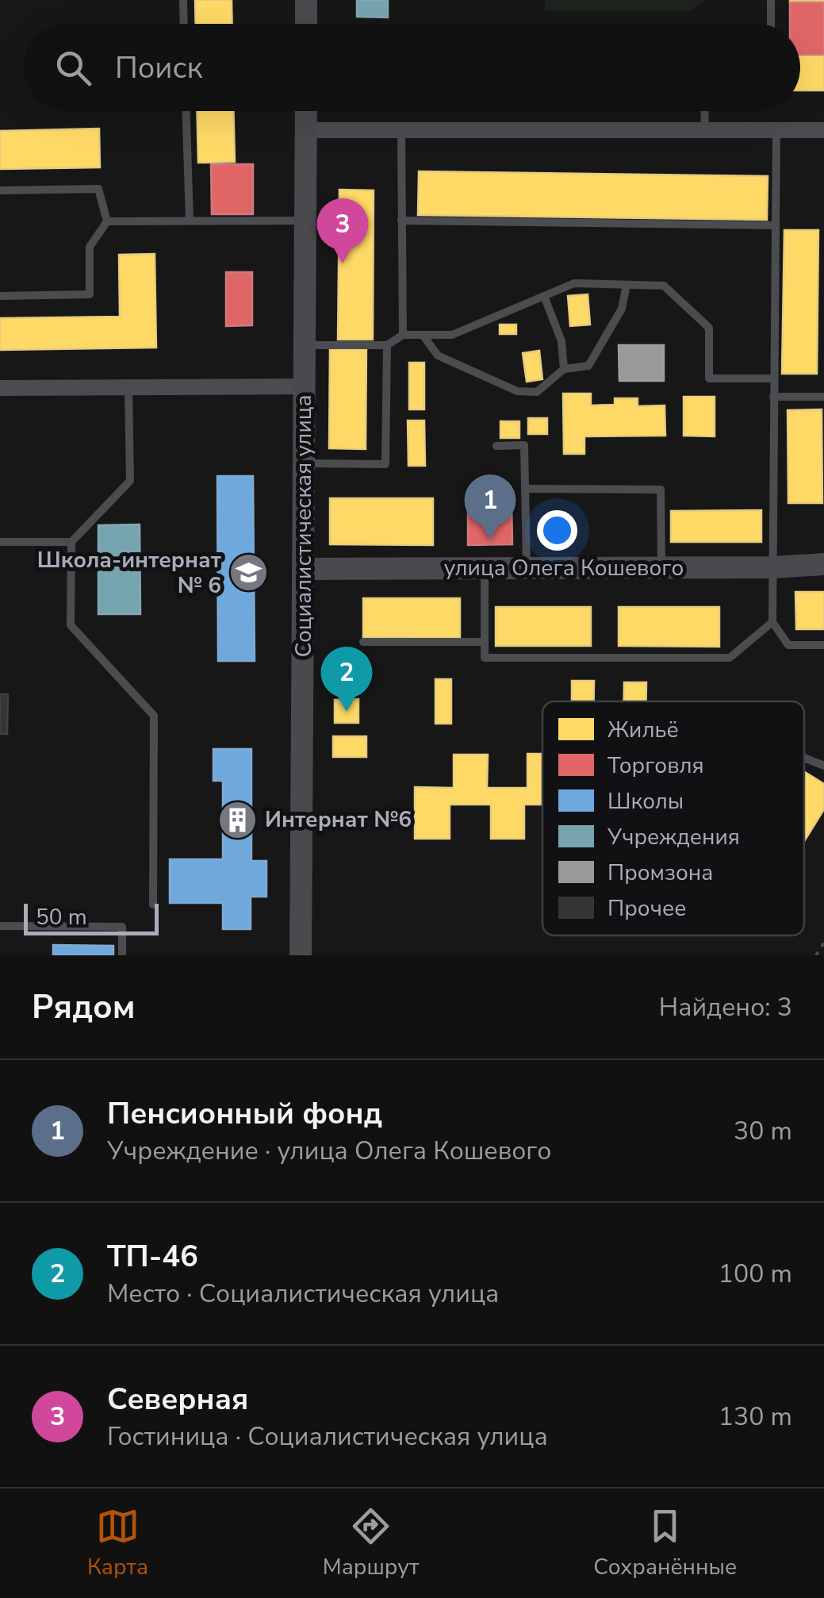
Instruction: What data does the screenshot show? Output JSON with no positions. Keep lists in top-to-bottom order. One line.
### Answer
{"streets":{"main road":["Социалистическая улица","улица Олега Кошевого"]},"crossings":[["Социалистическая улица","улица Олега Кошевого"]],"places":{"school or university":["Школа-интернат № 6"],"building":["Интернат №6"]},"legend":["Жильё","Торговля","Школы","Учреждения","Промзона","Прочее"],"scale_bar":"50 m","page":{"search":"Поиск","pins":["3","1","2"],"scale":"50 m","heading":["Рядом","Найдено: 3"],"list":[{"mark":"1","name":"Пенсионный фонд","note":"Учреждение · улица Олега Кошевого","value":"30 m"},{"mark":"2","name":"ТП-46","note":"Место · Социалистическая улица","value":"100 m"},{"mark":"3","name":"Северная","note":"Гостиница · Социалистическая улица","value":"130 m"}],"nav":["Карта","Маршрут","Сохранённые"]}}
